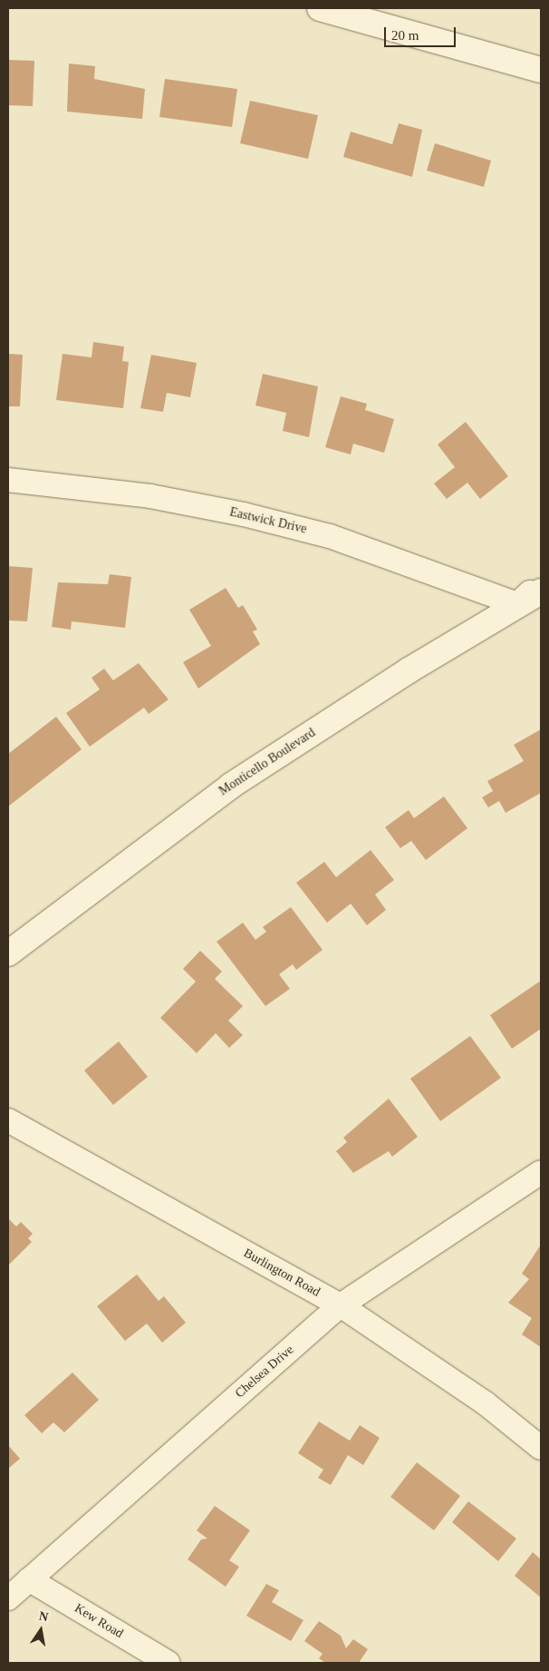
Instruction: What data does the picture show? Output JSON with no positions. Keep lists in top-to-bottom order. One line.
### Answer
{"streets":{"main road":["Monticello Boulevard"],"street":["Eastwick Drive","Burlington Road","Chelsea Drive","Kew Road"]},"crossings":[["Eastwick Drive","Monticello Boulevard"],["Burlington Road","Chelsea Drive"],["Chelsea Drive","Kew Road"]],"scale_bar":"20 m","north":"top"}
